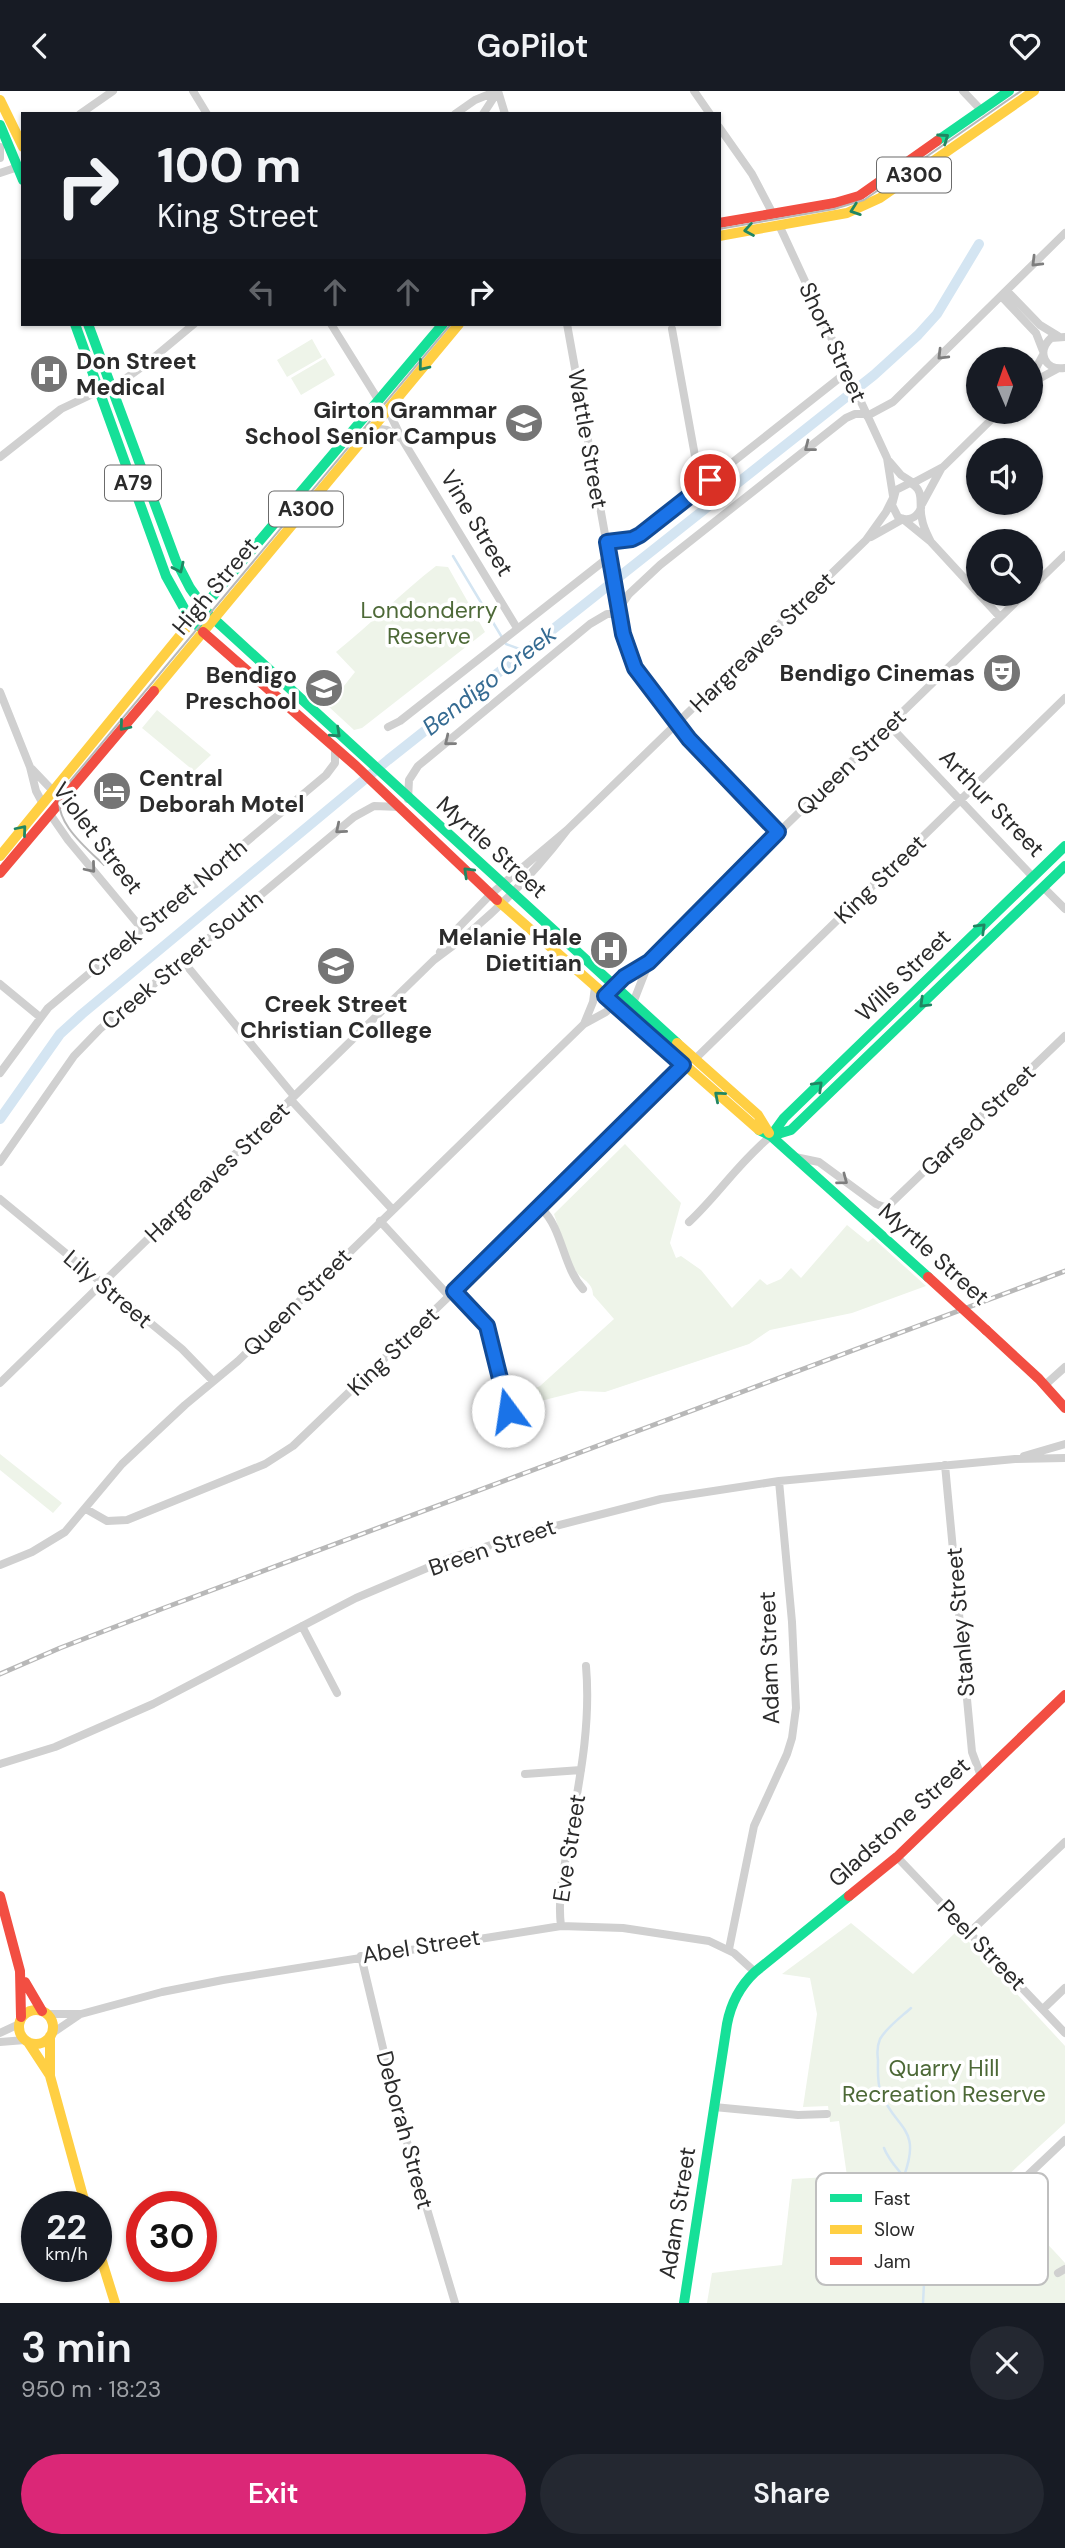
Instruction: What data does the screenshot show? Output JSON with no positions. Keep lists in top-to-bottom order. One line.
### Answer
{"streets":{"main road":["A300","A79","Vine Street","High Street","Arthur Street","Violet Street","Myrtle Street","Wills Street","Adam Street","Gladstone Street"],"street":["Short Street","Wattle Street","Hargreaves Street","Queen Street","King Street","Creek Street North","Creek Street South","Garsed Street","Lily Street","Breen Street","Stanley Street","Eve Street","Peel Street","Abel Street","Deborah Street"]},"crossings":[["A300","Short Street"],["Short Street","Hargreaves Street"],["Wattle Street","Hargreaves Street"],["Wattle Street","Queen Street"],["A79","High Street"],["A79","Myrtle Street"],["Vine Street","High Street"],["High Street","Violet Street"],["High Street","Myrtle Street"],["Hargreaves Street","Myrtle Street"],["Hargreaves Street","Lily Street"],["Queen Street","Arthur Street"],["Queen Street","Myrtle Street"],["Queen Street","King Street"],["Queen Street","Lily Street"],["Arthur Street","King Street"],["Arthur Street","Wills Street"],["Violet Street","Creek Street North"],["Myrtle Street","King Street"],["Myrtle Street","Creek Street North"],["Myrtle Street","Creek Street South"],["Myrtle Street","Wills Street"],["Myrtle Street","Garsed Street"],["Breen Street","Stanley Street"],["Breen Street","Adam Street"],["Stanley Street","Gladstone Street"],["Adam Street","Gladstone Street"],["Adam Street","Abel Street"],["Gladstone Street","Peel Street"],["Gladstone Street","Abel Street"],["Eve Street","Abel Street"],["Abel Street","Deborah Street"]],"one_way":["Violet Street","Creek Street South","Garsed Street"],"water":["Bendigo Creek"],"parks":["Londonderry Reserve","Quarry Hill Recreation Reserve"],"places":{"hospital":["Don Street Medical","Melanie Hale Dietitian"],"school or university":["Girton Grammar School Senior Campus","Bendigo Preschool","Creek Street Christian College"],"theatre":["Bendigo Cinemas"],"hotel":["Central Deborah Motel"]},"legend":["Fast","Slow","Jam"],"north":"top","page":{"header":"GoPilot","turn":["100 m","King Street"],"speed":"22 km/h","limit":"30","heading":["3 min","950 m · 18:23"],"buttons":["Exit","Share"]}}
